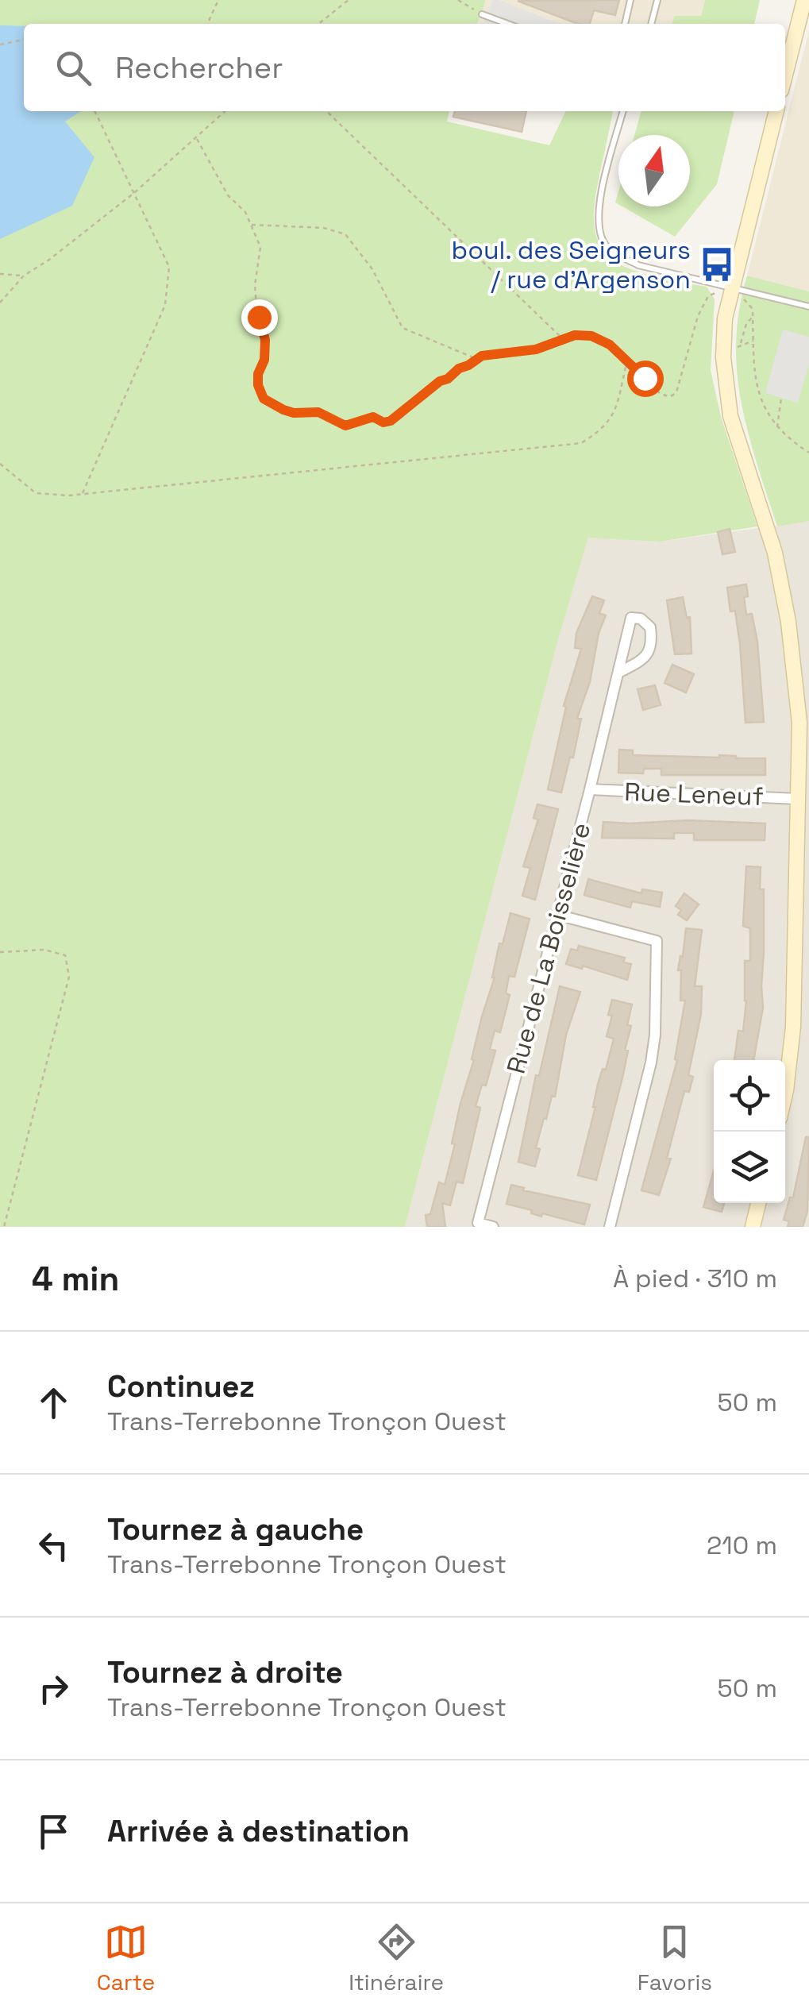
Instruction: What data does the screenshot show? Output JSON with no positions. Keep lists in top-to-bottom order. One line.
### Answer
{"streets":{"street":["Rue Leneuf","Rue de La Boisselière"]},"crossings":[["Rue Leneuf","Rue de La Boisselière"]],"places":{"bus stop":["boul. des Seigneurs / rue d'Argenson"]},"north":"top","page":{"search":"Rechercher","heading":["4 min","À pied · 310 m"],"list":[["Continuez","Trans-Terrebonne Tronçon Ouest","50 m"],["Tournez à gauche","Trans-Terrebonne Tronçon Ouest","210 m"],["Tournez à droite","Trans-Terrebonne Tronçon Ouest","50 m"],"Arrivée à destination"],"nav":["Carte","Itinéraire","Favoris"]}}
